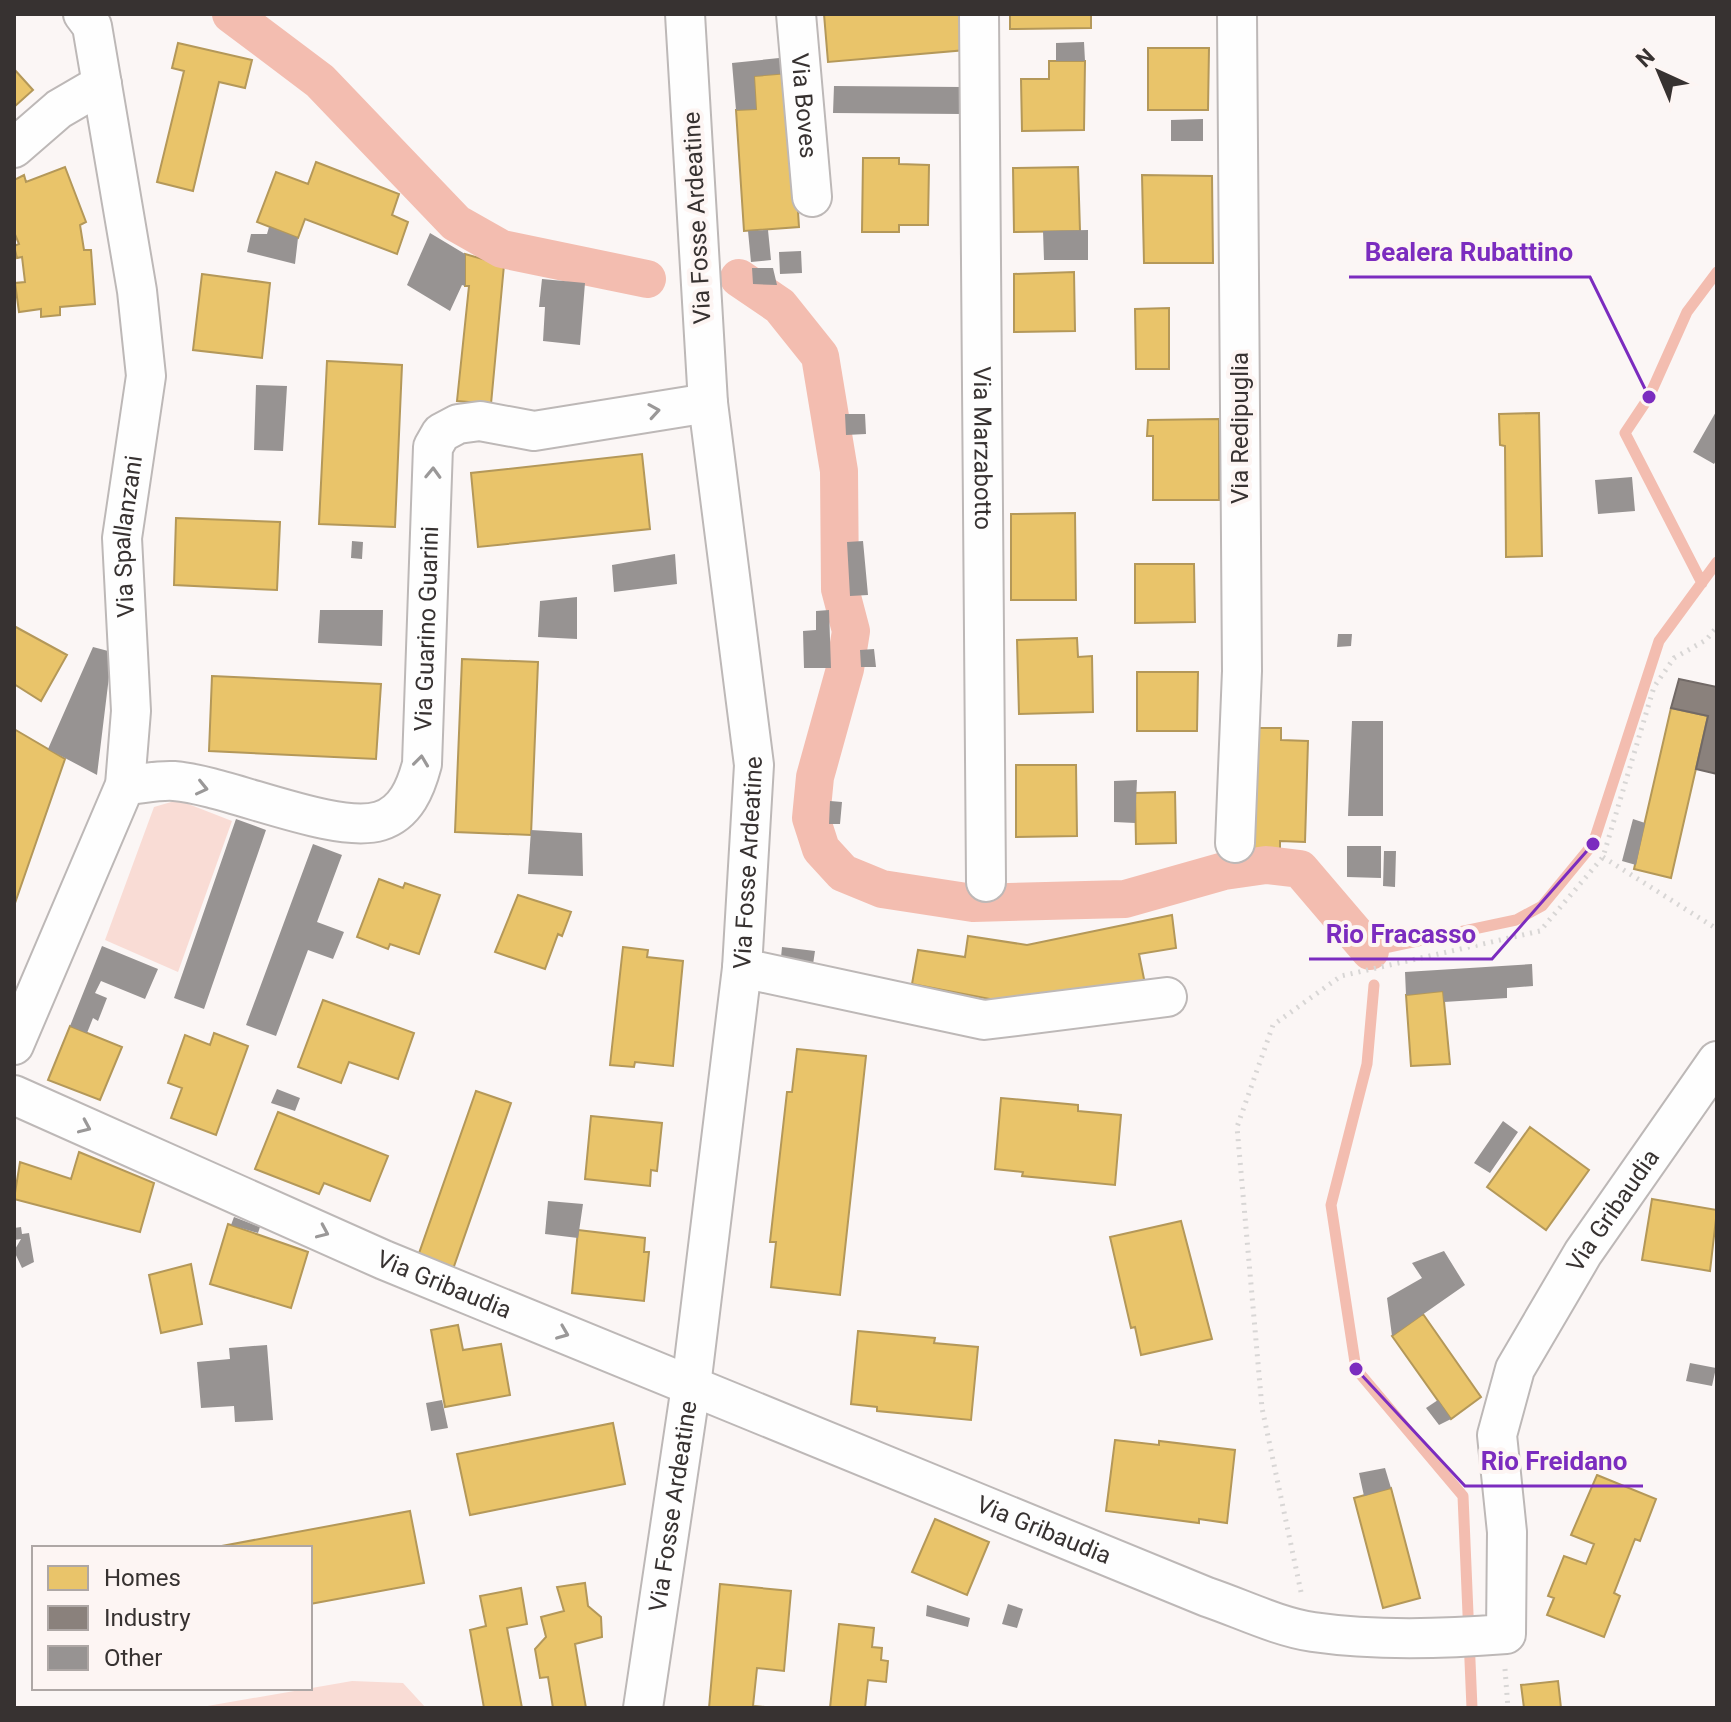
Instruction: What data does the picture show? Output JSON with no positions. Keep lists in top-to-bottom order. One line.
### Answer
{"streets":{"street":["Via Boves","Via Fosse Ardeatine","Via Redipuglia","Via Marzabotto","Via Spallanzani","Via Guarino Guarini","Via Gribaudia"]},"crossings":[["Via Fosse Ardeatine","Via Guarino Guarini"],["Via Fosse Ardeatine","Via Gribaudia"],["Via Spallanzani","Via Guarino Guarini"]],"places":["Bealera Rubattino","Rio Fracasso","Rio Freidano"],"legend":["Homes","Industry","Other"],"north":"top left"}
